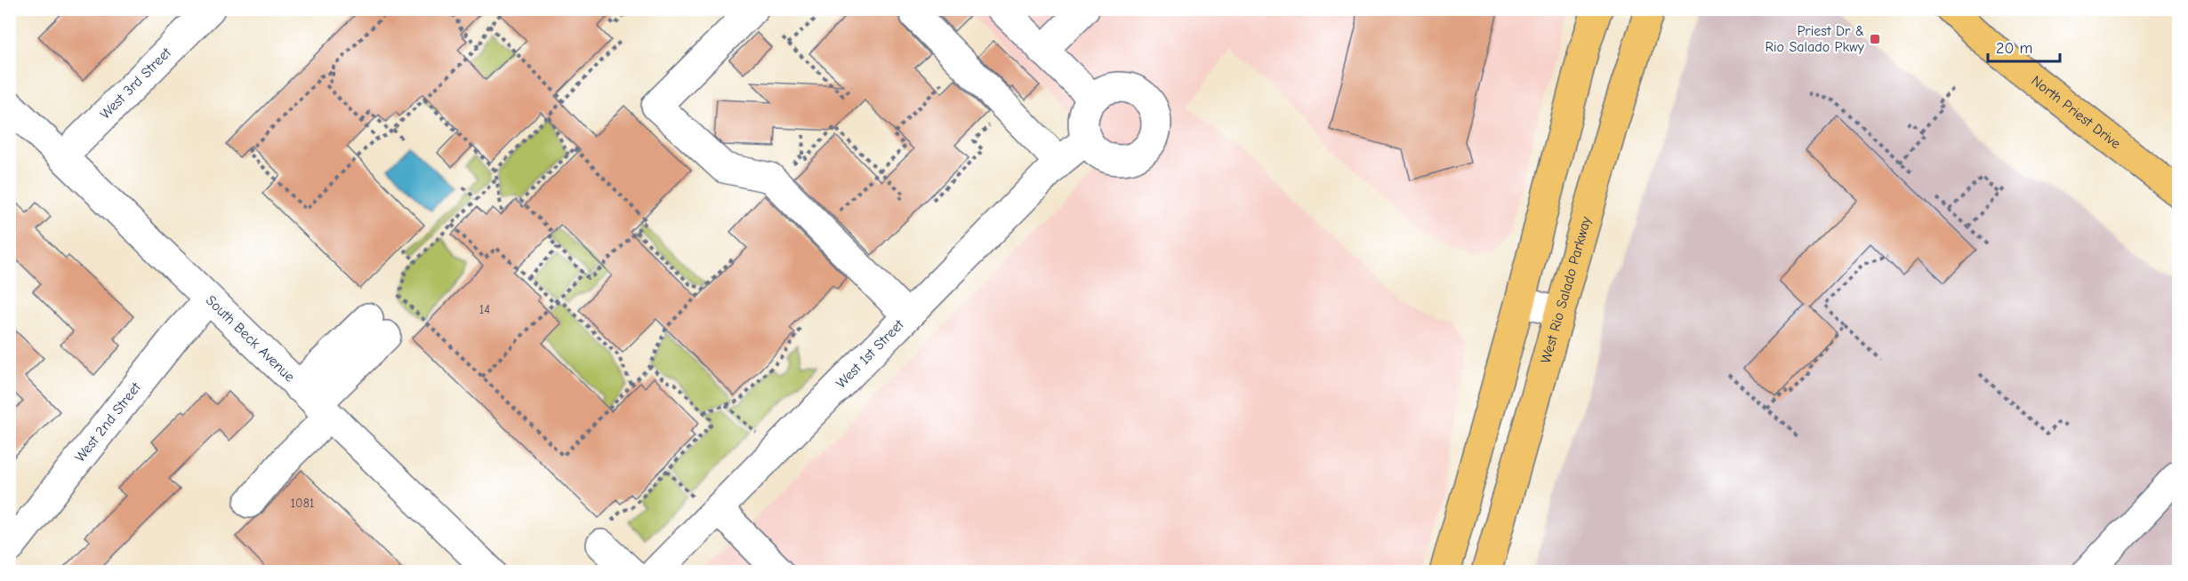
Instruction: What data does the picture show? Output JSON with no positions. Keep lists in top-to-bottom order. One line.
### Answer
{"streets":{"main road":["North Priest Drive","West Rio Salado Parkway"],"street":["West 3rd Street","South Beck Avenue","West 1st Street","West 2nd Street"]},"crossings":[["West 3rd Street","South Beck Avenue"],["South Beck Avenue","West 2nd Street"]],"places":{"transit":["Priest Dr & Rio Salado Pkwy"]},"house_numbers":["14","1081"],"scale_bar":"20 m"}
